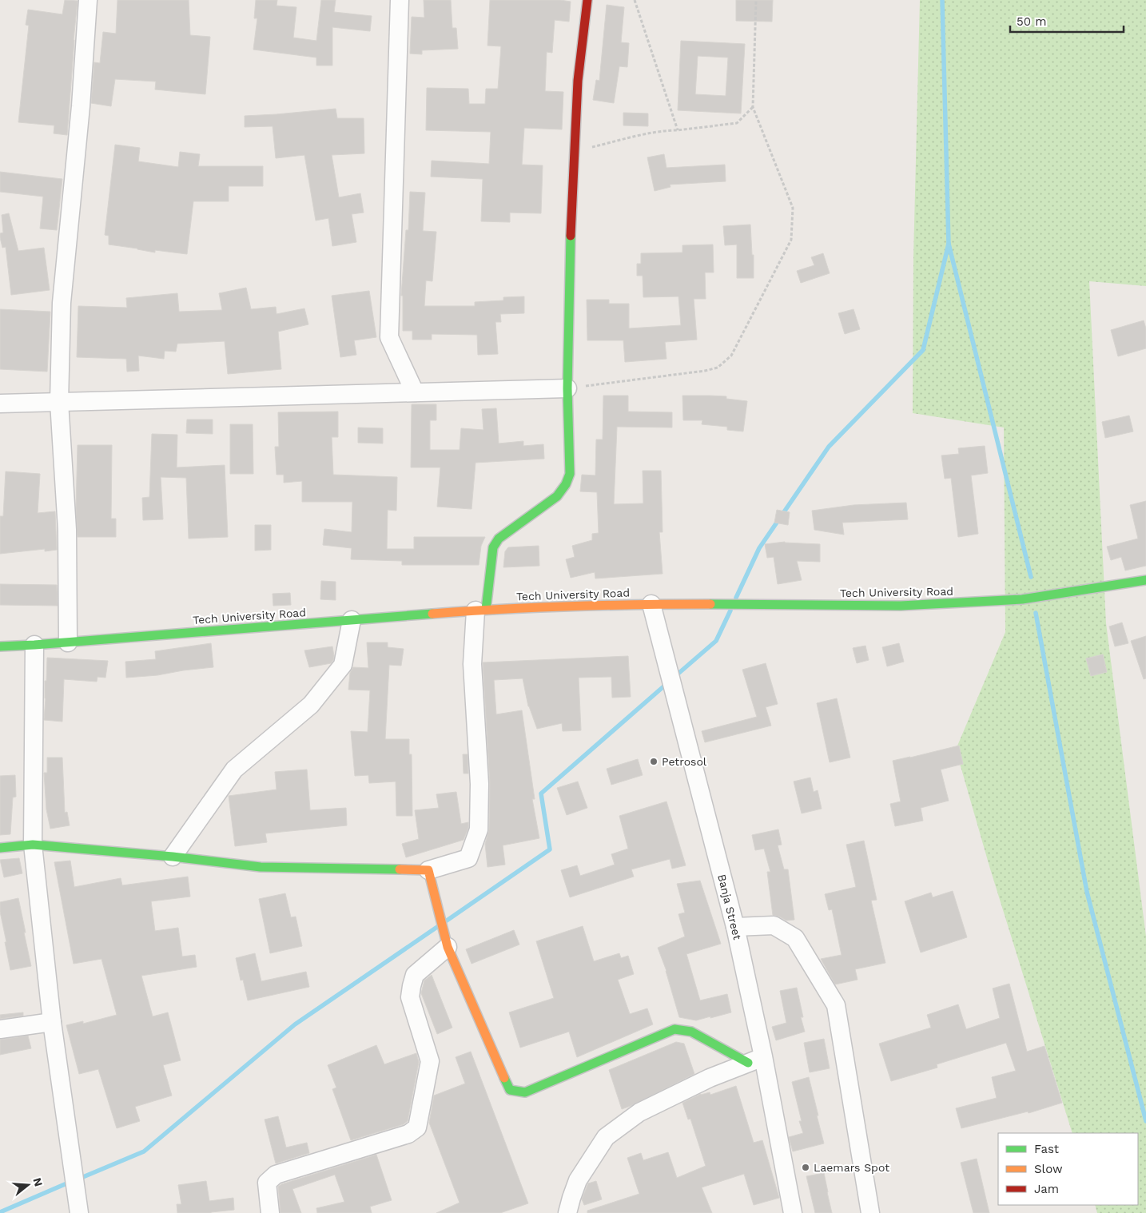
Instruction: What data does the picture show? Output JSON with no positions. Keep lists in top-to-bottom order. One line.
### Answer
{"streets":{"street":["Tech University Road","Banja Street"]},"crossings":[["Tech University Road","Banja Street"]],"places":["Petrosol","Laemars Spot"],"legend":["Fast","Slow","Jam"],"scale_bar":"50 m","north":"right"}
